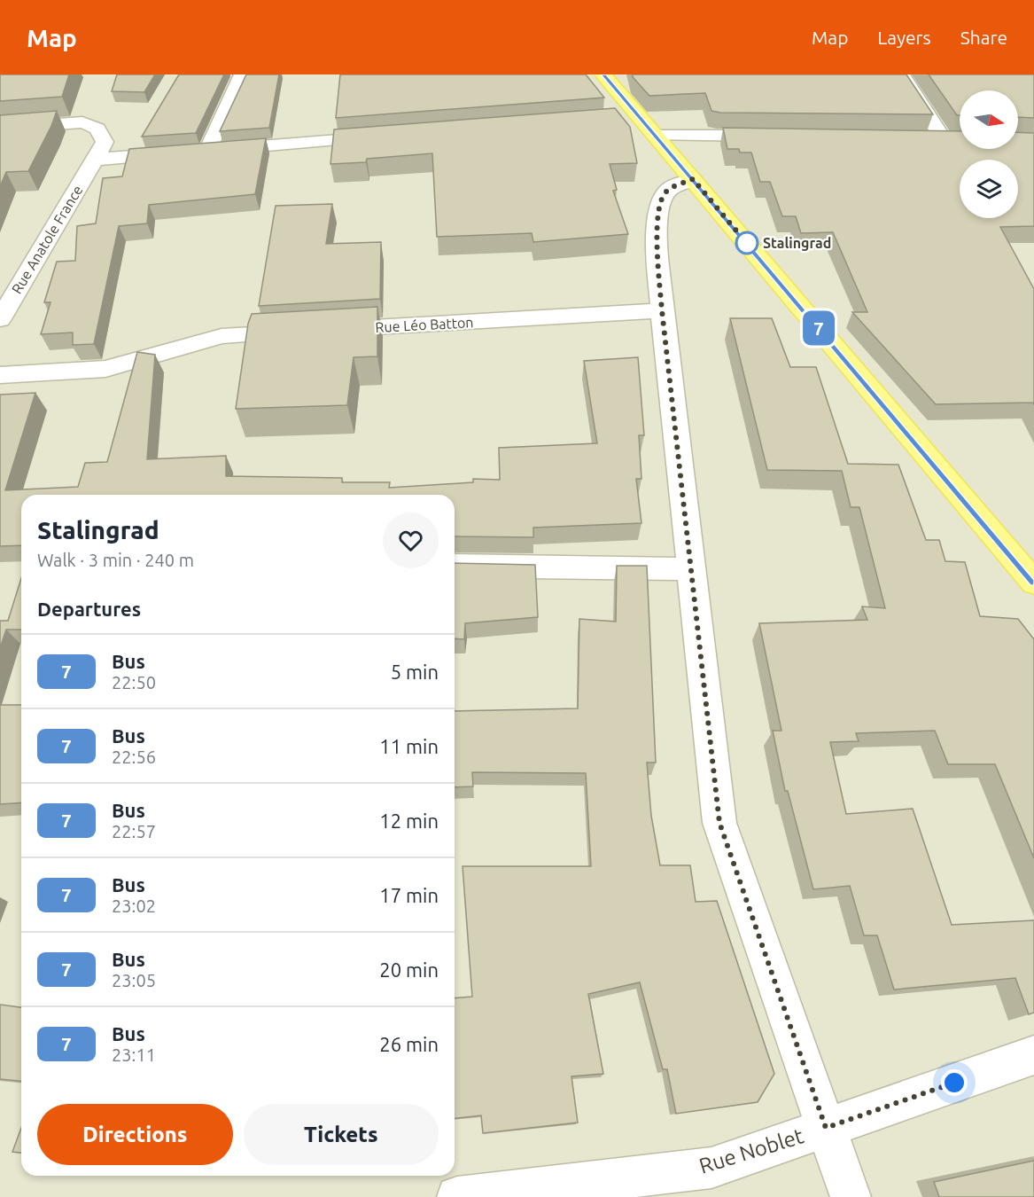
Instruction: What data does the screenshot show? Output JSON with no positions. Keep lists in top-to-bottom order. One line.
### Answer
{"streets":{"street":["Rue Anatole France","Rue Léo Batton","Rue Noblet"]},"places":["Stalingrad"],"lines":["bus line 7"],"north":"right","page":{"header":"Map","nav":["Map","Layers","Share"],"on_map":"7","heading":[["Stalingrad","Walk · 3 min · 240 m"],"Departures"],"list":[{"mark":"7","name":"Bus","note":"22:50","value":"5 min"},{"mark":"7","name":"Bus","note":"22:56","value":"11 min"},{"mark":"7","name":"Bus","note":"22:57","value":"12 min"},{"mark":"7","name":"Bus","note":"23:02","value":"17 min"},{"mark":"7","name":"Bus","note":"23:05","value":"20 min"},{"mark":"7","name":"Bus","note":"23:11","value":"26 min"}],"buttons":["Directions","Tickets"]}}
